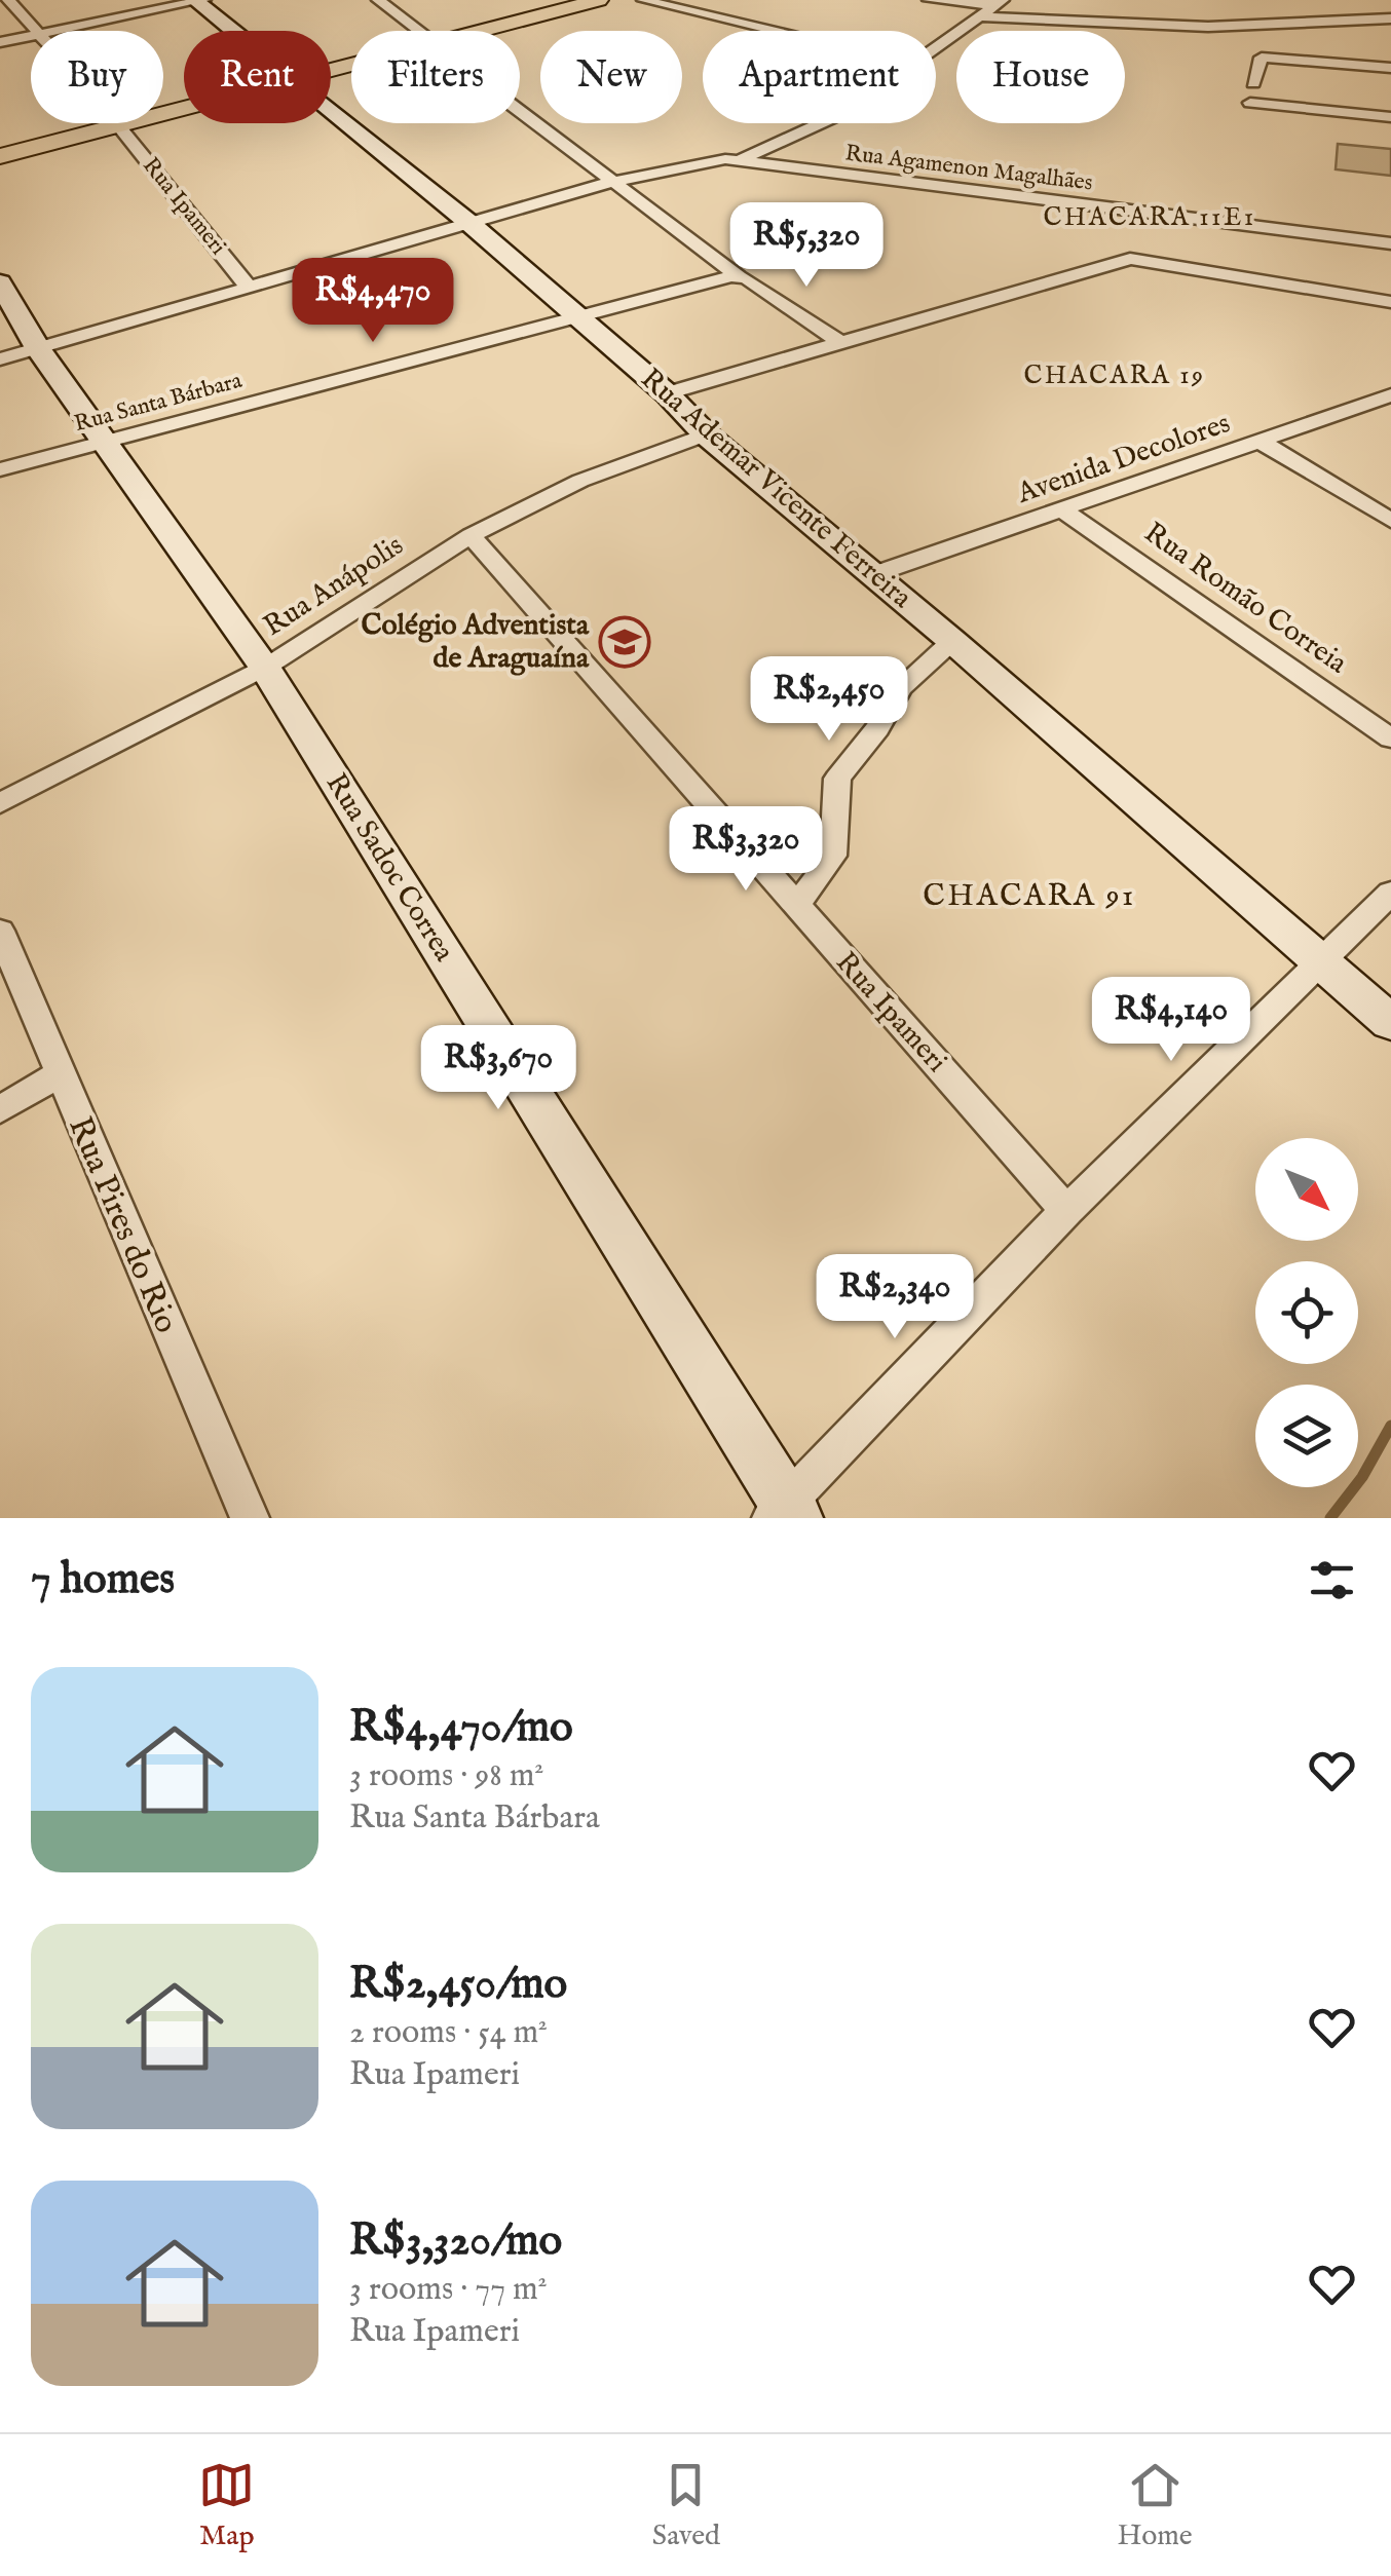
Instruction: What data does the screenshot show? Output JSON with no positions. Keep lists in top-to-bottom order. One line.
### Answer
{"streets":{"street":["Rua Agamenon Magalhães","Rua Ipameri","Rua Santa Bárbara","Avenida Decolores","Rua Ademar Vicente Ferreira","Rua Anápolis","Rua Romão Correia","Rua Sadoc Correa","Rua Pires do Rio"]},"crossings":[["Rua Ipameri","Rua Anápolis"],["Rua Santa Bárbara","Rua Ademar Vicente Ferreira"],["Rua Santa Bárbara","Rua Sadoc Correa"],["Avenida Decolores","Rua Ademar Vicente Ferreira"],["Avenida Decolores","Rua Romão Correia"],["Rua Ademar Vicente Ferreira","Rua Anápolis"],["Rua Anápolis","Rua Sadoc Correa"]],"districts":["CHACARA 11E1","CHACARA 19","CHACARA 91"],"places":{"school or university":["Colégio Adventista de Araguaína"]},"north":"bottom right","page":{"chip":["Buy","Rent","Filters","New","Apartment","House"],"price":["R$5,320","R$4,470","R$2,450","R$3,320","R$4,140","R$3,670","R$2,340"],"heading":"7 homes","list":[{"name":"R$4,470/mo","note":"3 rooms · 98 m² · Rua Santa Bárbara"},{"name":"R$2,450/mo","note":"2 rooms · 54 m² · Rua Ipameri"},{"name":"R$3,320/mo","note":"3 rooms · 77 m² · Rua Ipameri"}],"tabs":["Map","Saved","Home"]}}
